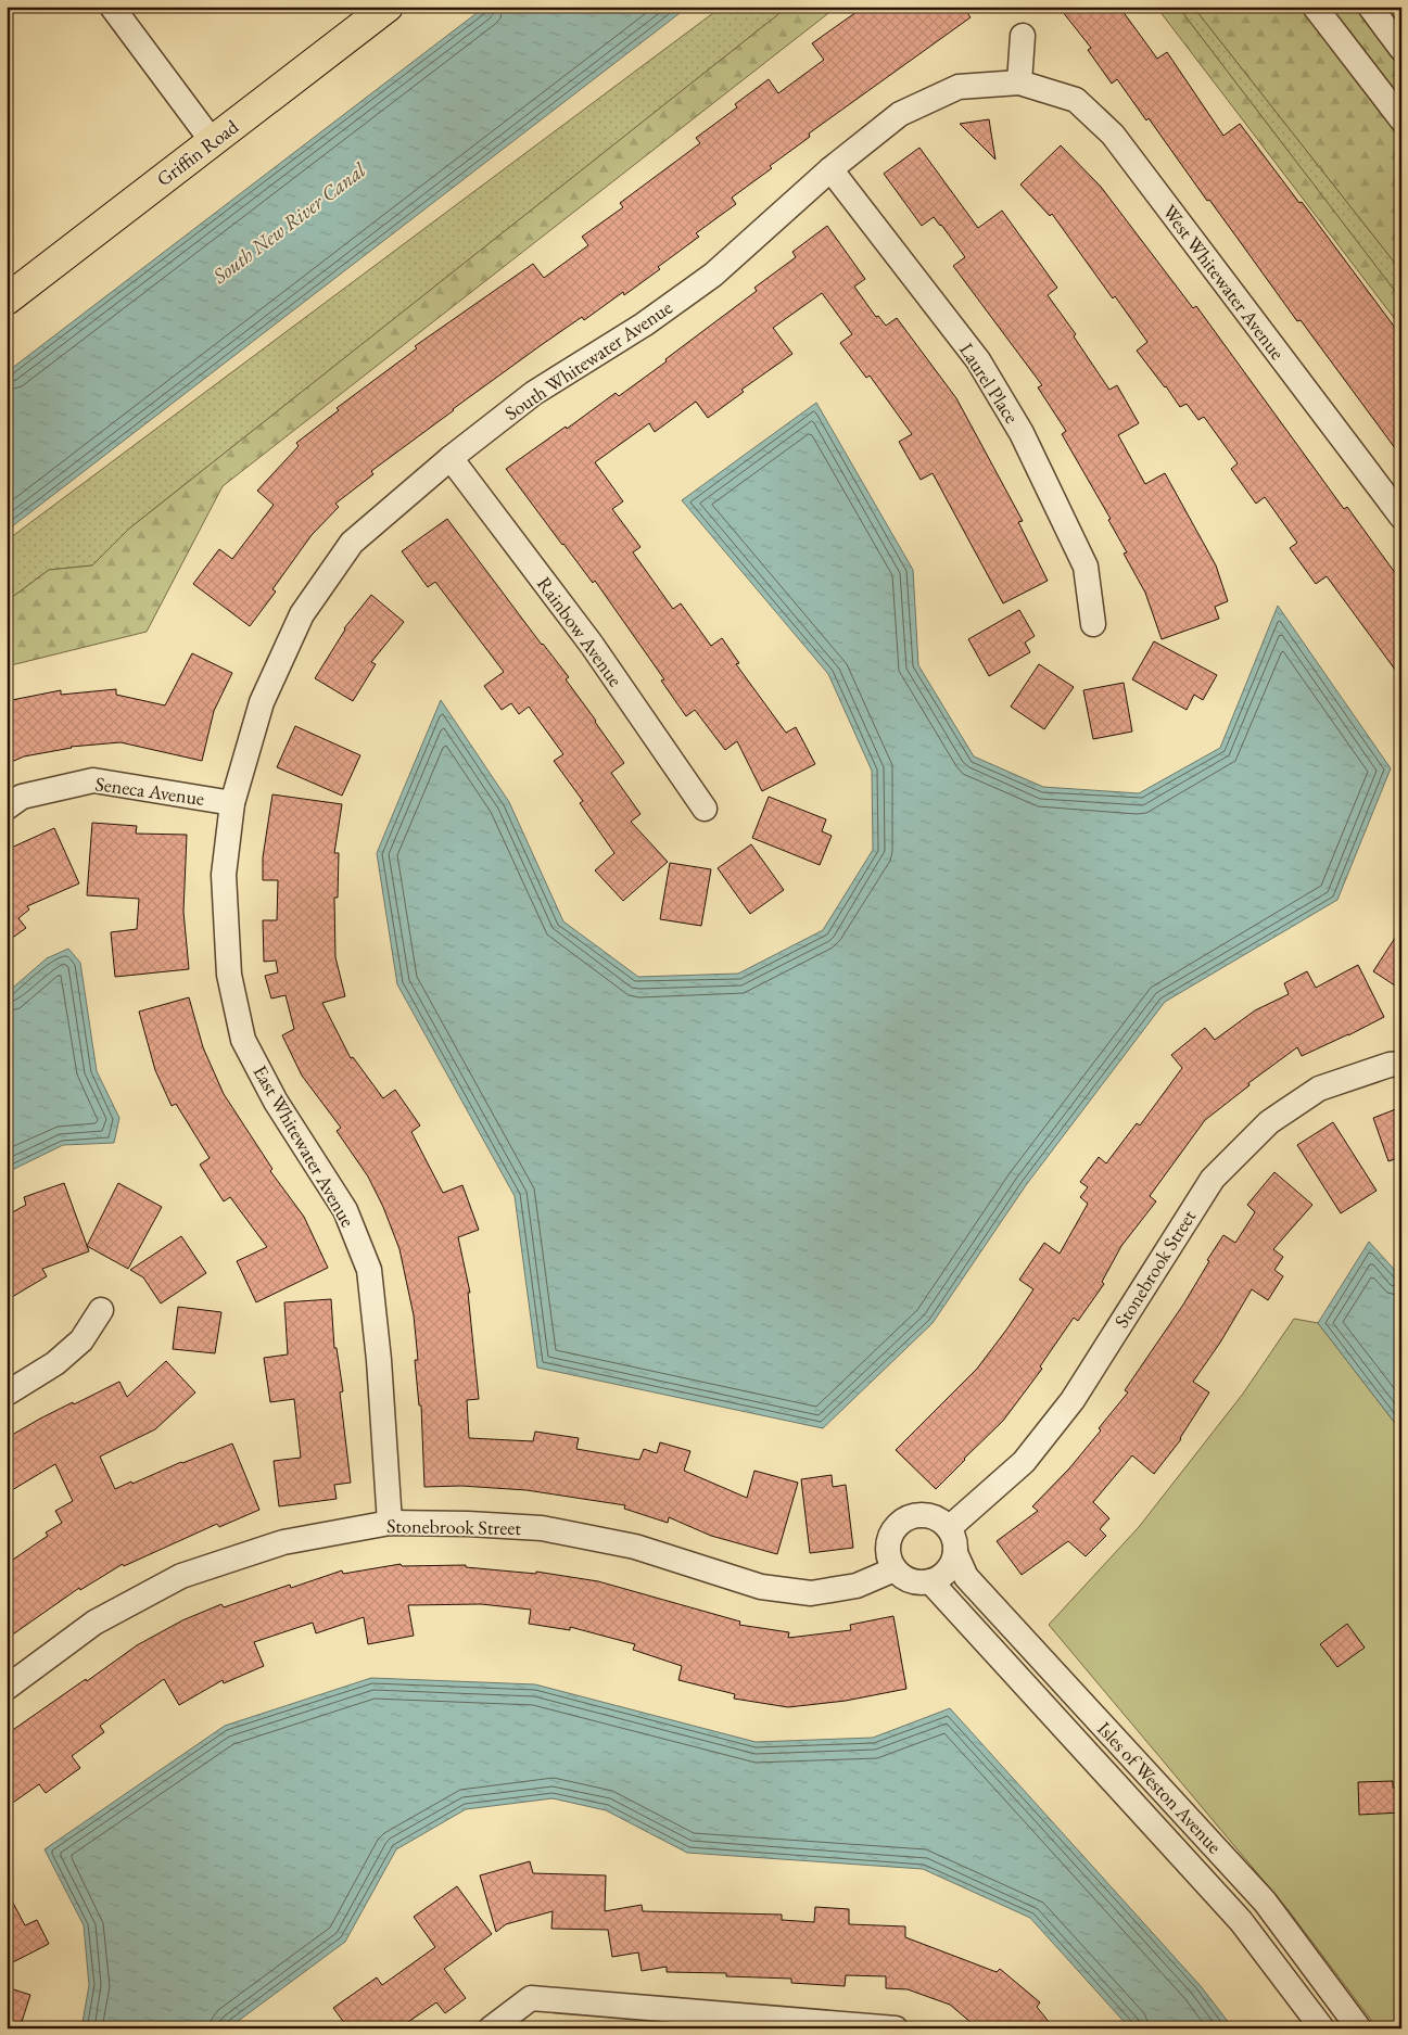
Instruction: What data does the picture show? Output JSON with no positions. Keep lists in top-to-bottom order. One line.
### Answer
{"streets":{"main road":["Griffin Road"],"street":["West Whitewater Avenue","South Whitewater Avenue","Laurel Place","Rainbow Avenue","Seneca Avenue","East Whitewater Avenue","Stonebrook Street","Isles of Weston Avenue"]},"crossings":[["West Whitewater Avenue","South Whitewater Avenue"],["South Whitewater Avenue","Laurel Place"],["South Whitewater Avenue","Rainbow Avenue"],["South Whitewater Avenue","Seneca Avenue"],["South Whitewater Avenue","East Whitewater Avenue"],["Seneca Avenue","East Whitewater Avenue"],["East Whitewater Avenue","Stonebrook Street"],["Stonebrook Street","Isles of Weston Avenue"]],"water":["South New River Canal"]}
